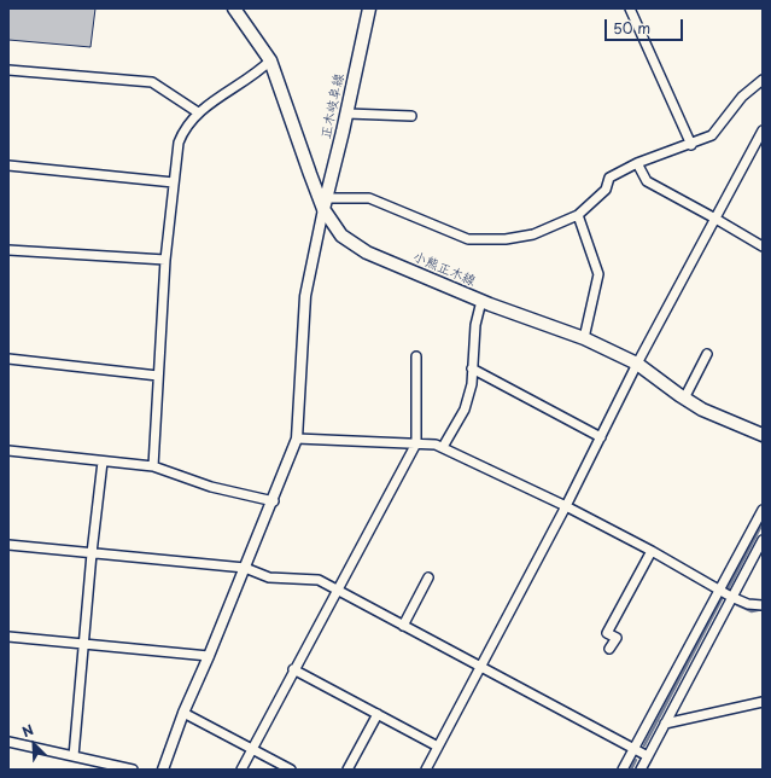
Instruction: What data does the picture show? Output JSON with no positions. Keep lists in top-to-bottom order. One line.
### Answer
{"streets":{"main road":["正木岐阜線","小熊正木線"]},"crossings":[["正木岐阜線","小熊正木線"]],"scale_bar":"50 m","north":"top left"}
